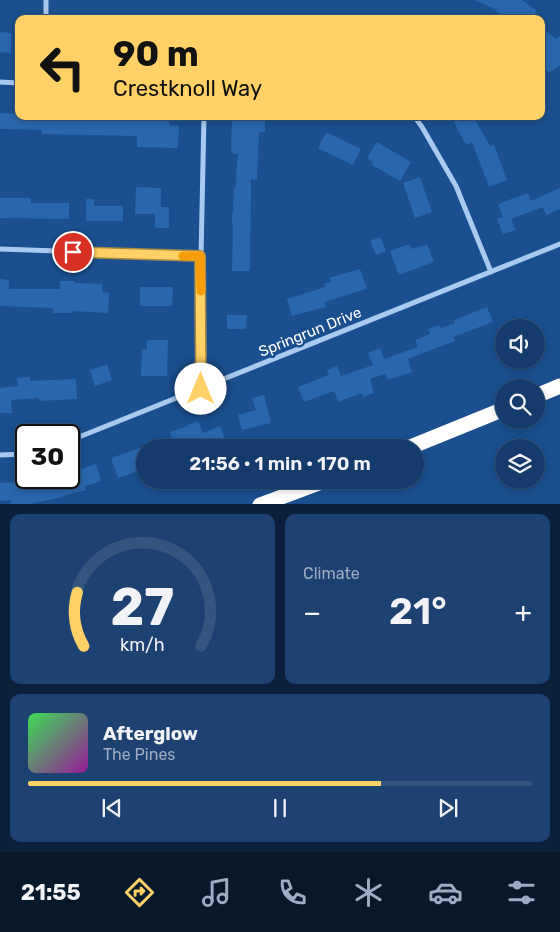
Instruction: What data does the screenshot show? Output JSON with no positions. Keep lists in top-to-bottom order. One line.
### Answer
{"streets":{"street":["Springrun Drive"]},"page":{"turn":["90 m","Crestknoll Way"],"limit":"30","trip":"21:56 · 1 min · 170 m","tile":"Climate","heat":["−","21°","+"],"song":["Afterglow","The Pines"],"tabs":"21:55","gauge":["27","km/h"]}}
